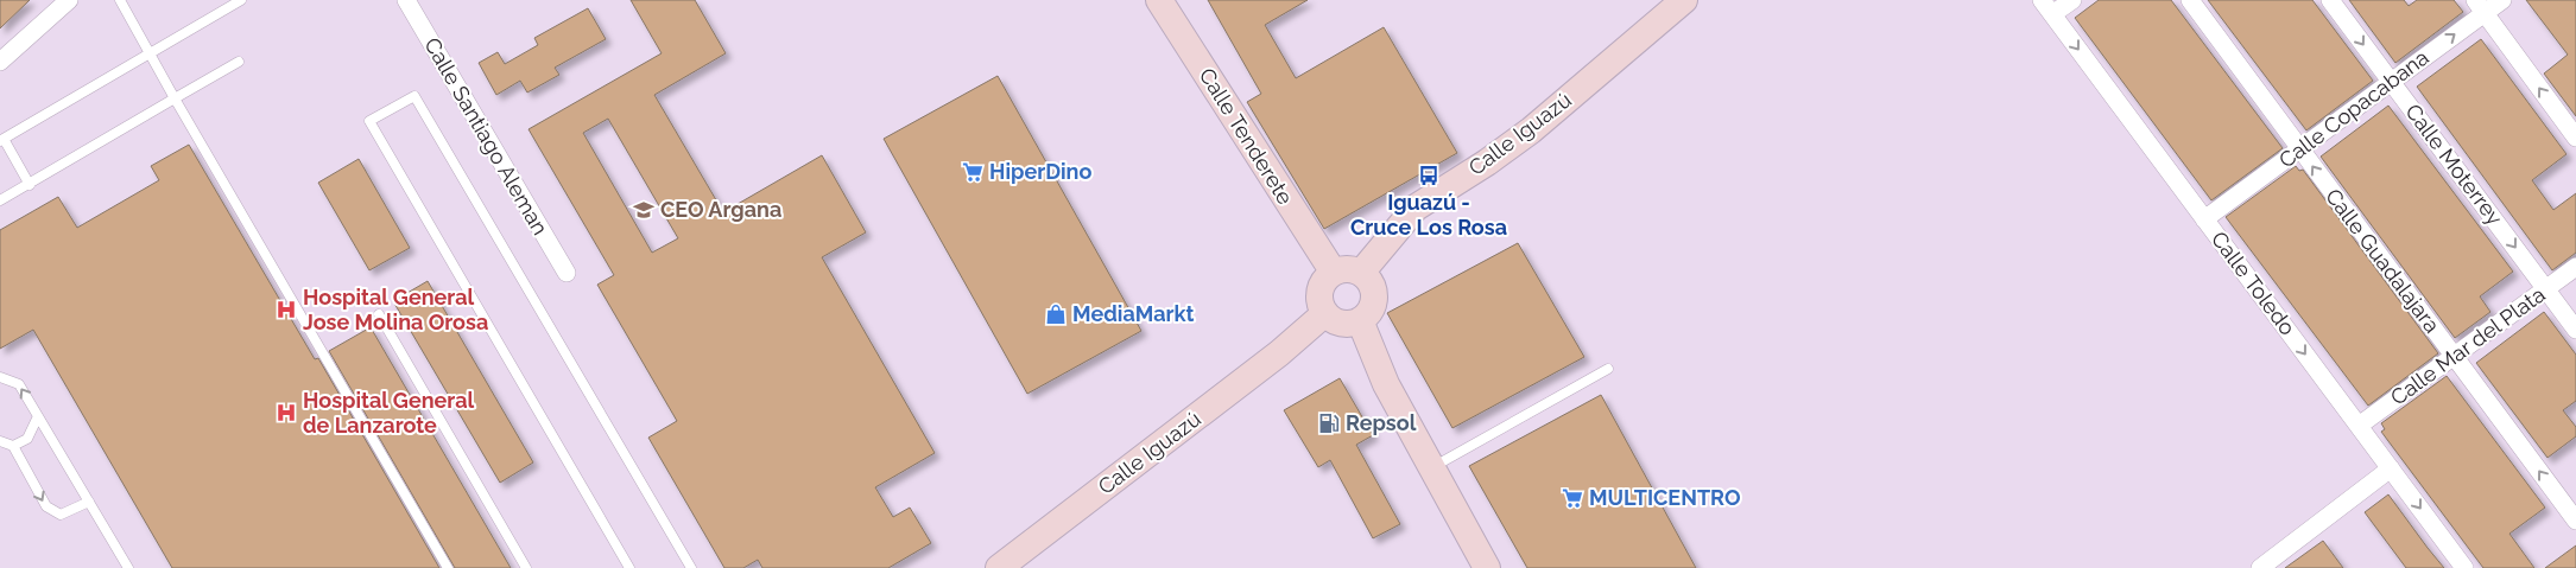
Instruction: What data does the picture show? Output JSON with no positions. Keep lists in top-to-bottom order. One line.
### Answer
{"streets":{"street":["Calle Copacabana","Calle Iguazú","Calle Santiago Aleman","Calle Tenderete","Calle Moterrey","Calle Guadalajara","Calle Toledo","Calle Mar del Plata"]},"crossings":[["Calle Copacabana","Calle Moterrey"],["Calle Copacabana","Calle Guadalajara"],["Calle Copacabana","Calle Toledo"],["Calle Iguazú","Calle Tenderete"],["Calle Moterrey","Calle Mar del Plata"],["Calle Guadalajara","Calle Mar del Plata"],["Calle Toledo","Calle Mar del Plata"]],"one_way":["Calle Guadalajara","Calle Toledo"],"places":{"supermarket":["HiperDino","MULTICENTRO"],"bus stop":["Iguazú - Cruce Los Rosa"],"school or university":["CEO Argana"],"hospital":["Hospital General Jose Molina Orosa","Hospital General de Lanzarote"],"shop":["MediaMarkt"],"fuel station":["Repsol"]}}
